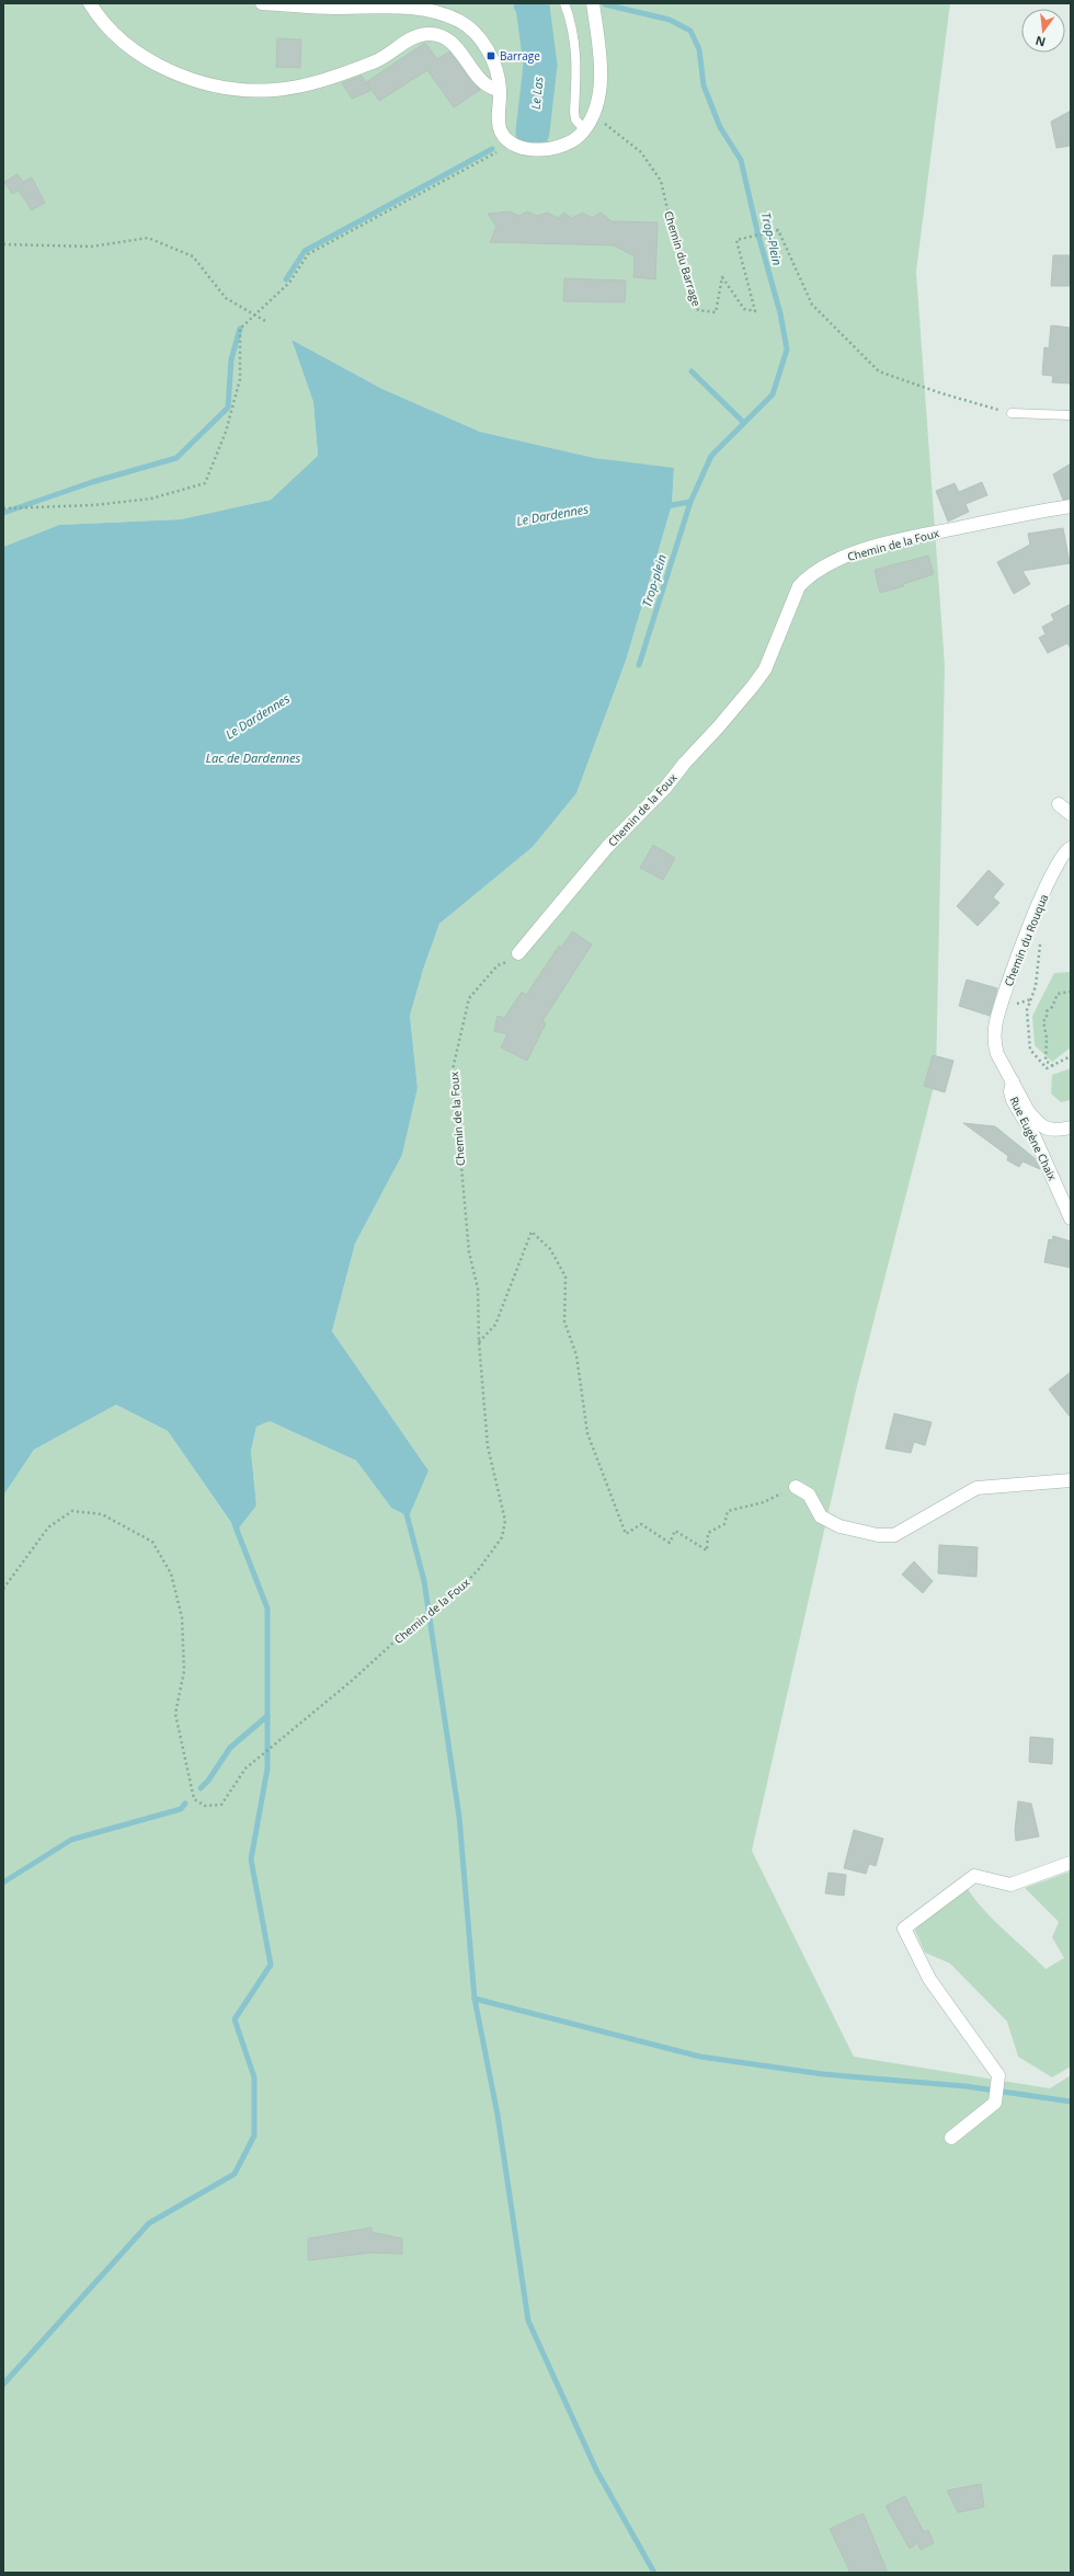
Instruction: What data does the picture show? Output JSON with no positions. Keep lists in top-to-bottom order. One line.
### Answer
{"streets":{"street":["Chemin de la Foux","Chemin du Rouqua","Rue Eugène Chaix"],"path":["Chemin du Barrage"]},"crossings":[["Chemin du Rouqua","Rue Eugène Chaix"]],"water":["Le Las","Trop-Plein","Le Dardennes","Trop-plein","Lac de Dardennes"],"places":{"transit":["Barrage"]},"north":"bottom"}
